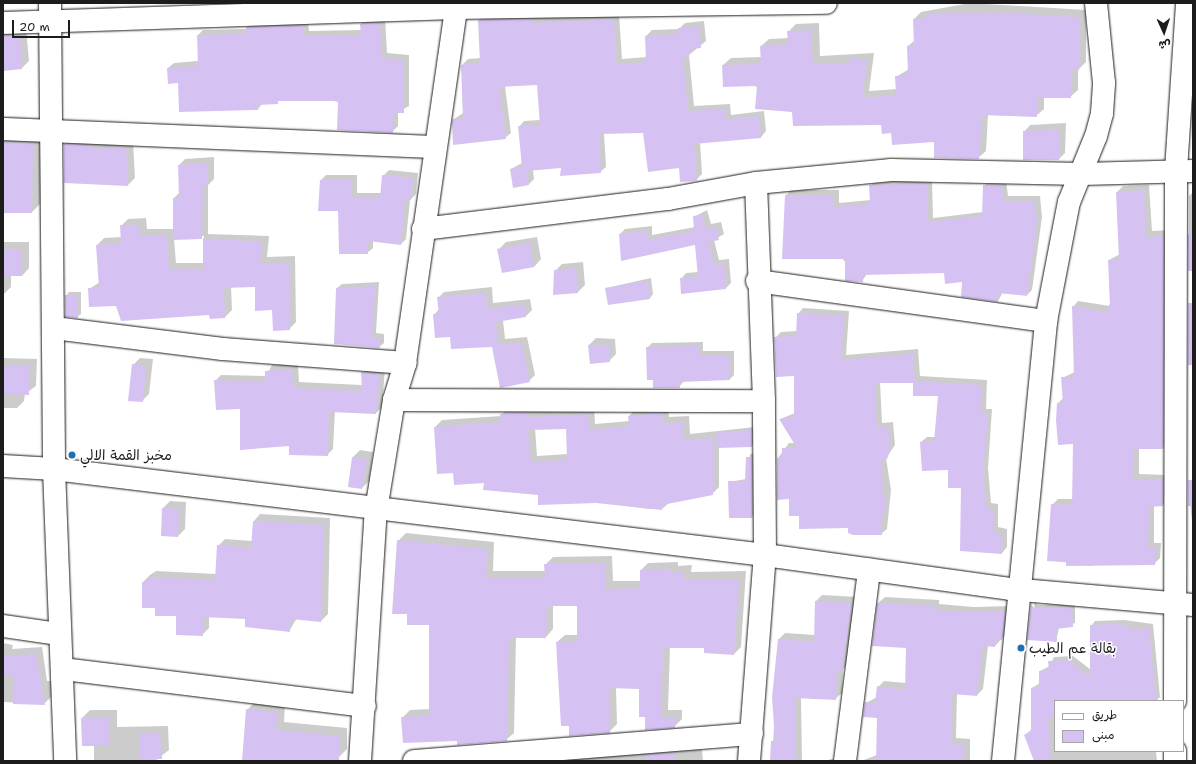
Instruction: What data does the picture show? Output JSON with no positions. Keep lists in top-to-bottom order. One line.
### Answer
{"places":["مخبز القمة الالي","بقالة عم الطيب"],"legend":["طريق","مبنى"],"scale_bar":"20 m","north":"bottom"}
